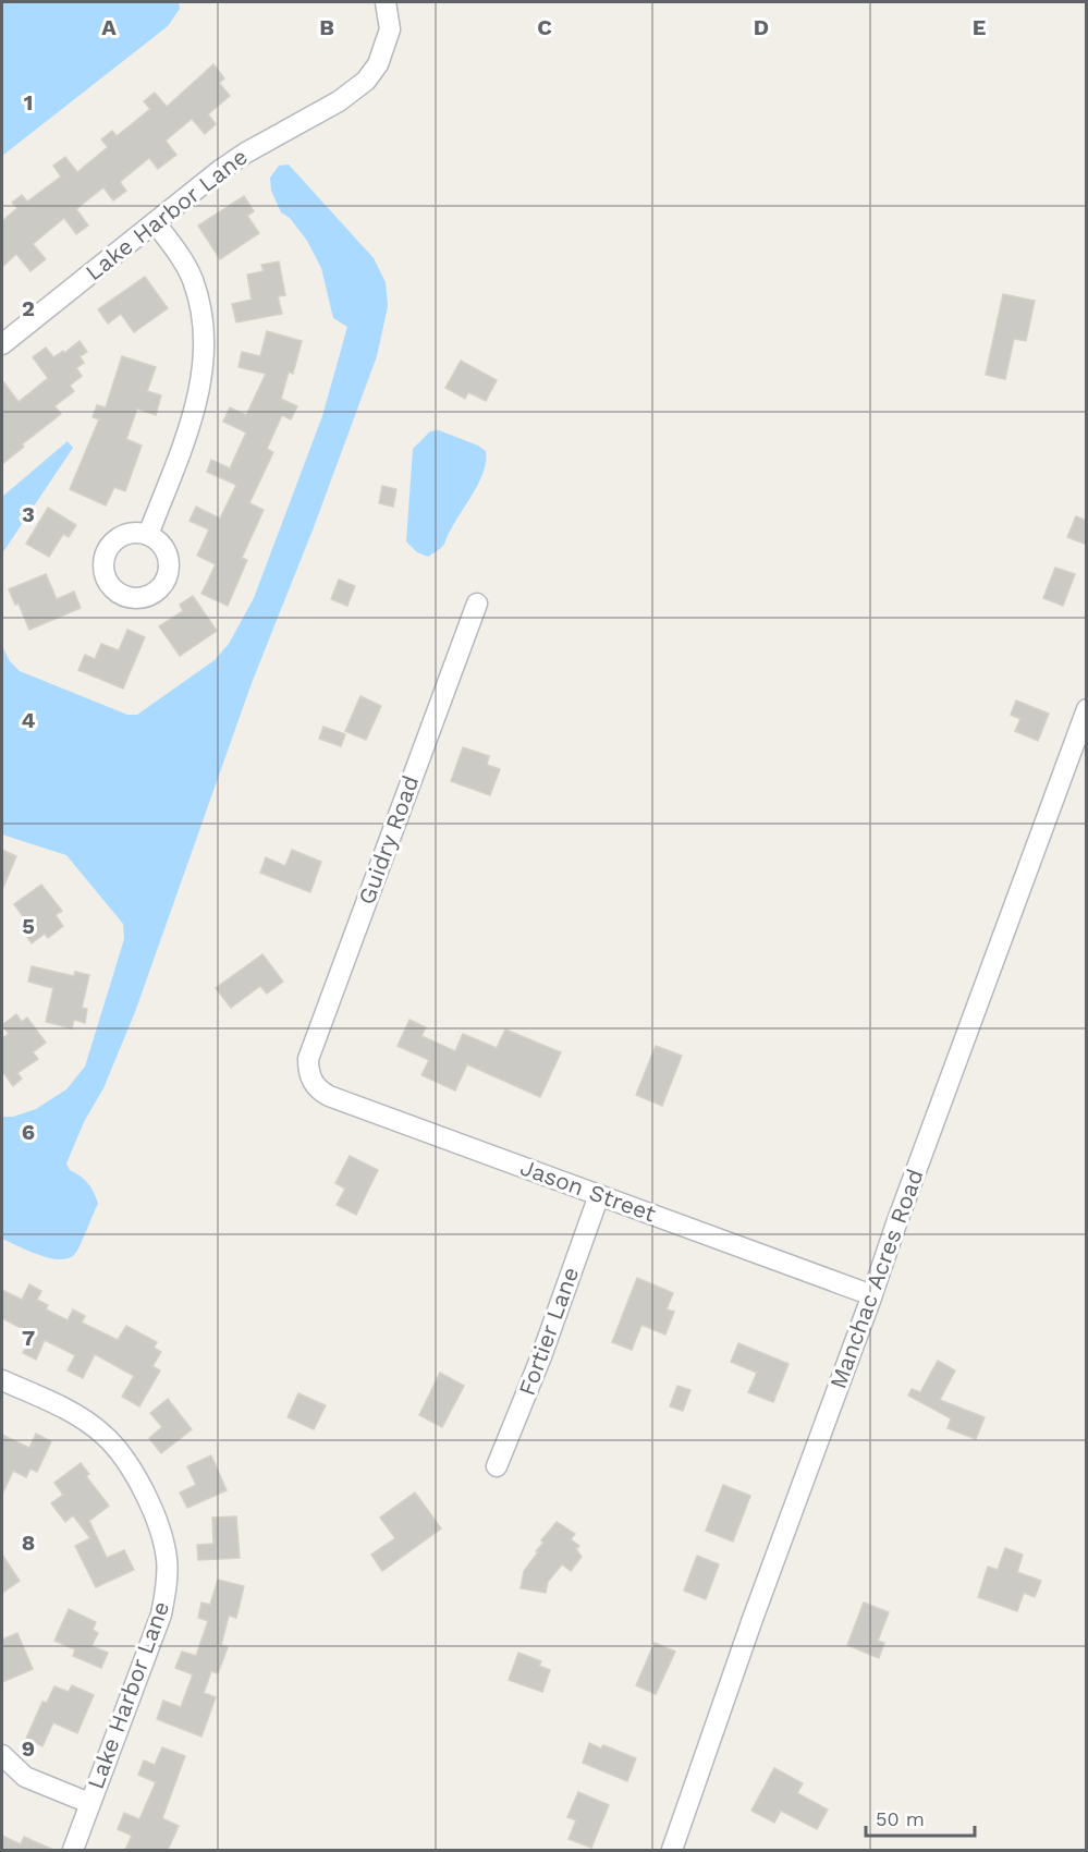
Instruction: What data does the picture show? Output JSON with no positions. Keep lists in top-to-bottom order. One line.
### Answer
{"streets":{"street":["Lake Harbor Lane","Guidry Road","Jason Street","Manchac Acres Road","Fortier Lane"]},"crossings":[["Guidry Road","Jason Street"],["Jason Street","Manchac Acres Road"],["Jason Street","Fortier Lane"]],"scale_bar":"50 m","grid":{"columns":["A","B","C","D","E"],"rows":["1","2","3","4","5","6","7","8","9"]}}
